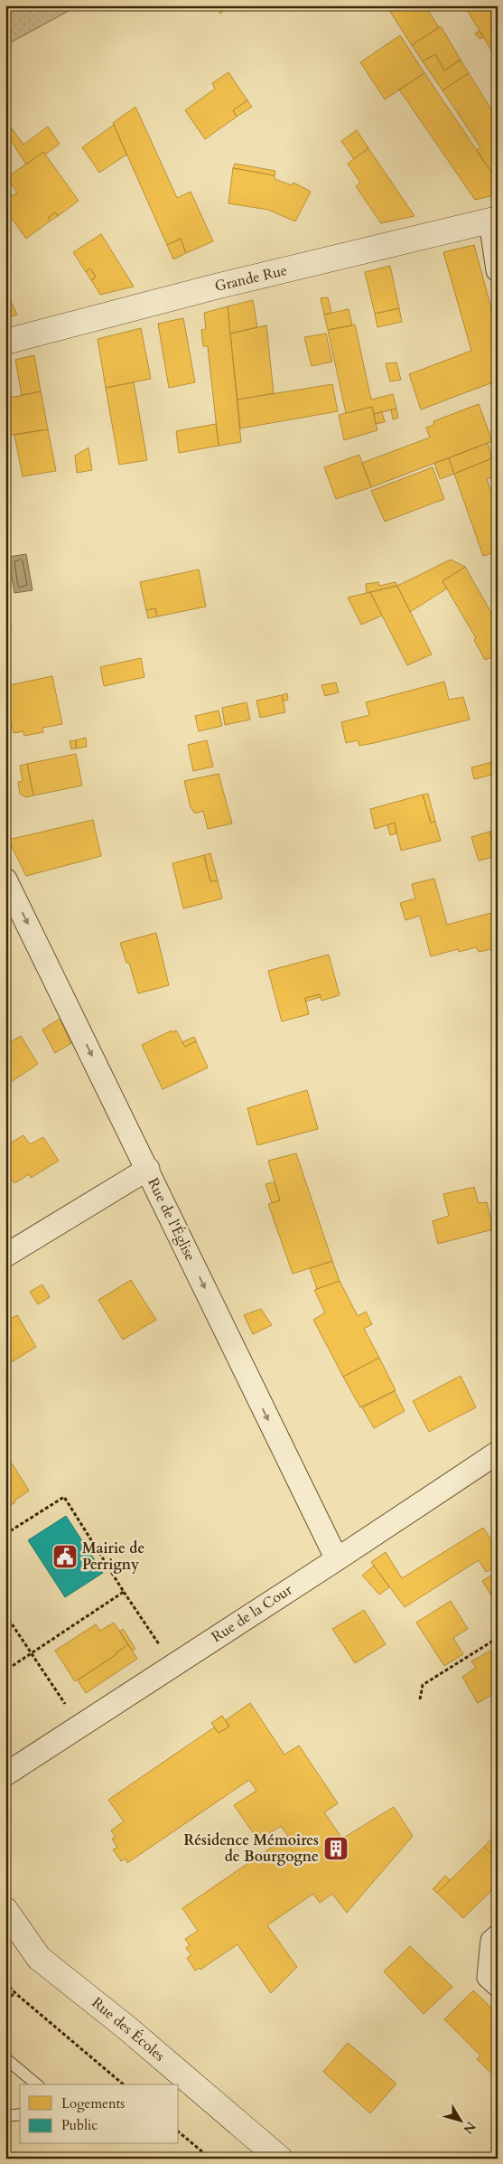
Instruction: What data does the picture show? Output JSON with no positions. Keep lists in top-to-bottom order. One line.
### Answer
{"streets":{"street":["Grande Rue","Rue de l'Église","Rue de la Cour","Rue des Écoles"]},"crossings":[["Rue de l'Église","Rue de la Cour"]],"one_way":["Rue de l'Église"],"places":{"public building":["Mairie de Perrigny"],"building":["Résidence Mémoires de Bourgogne"]},"legend":["Logements","Public"],"north":"bottom right"}
